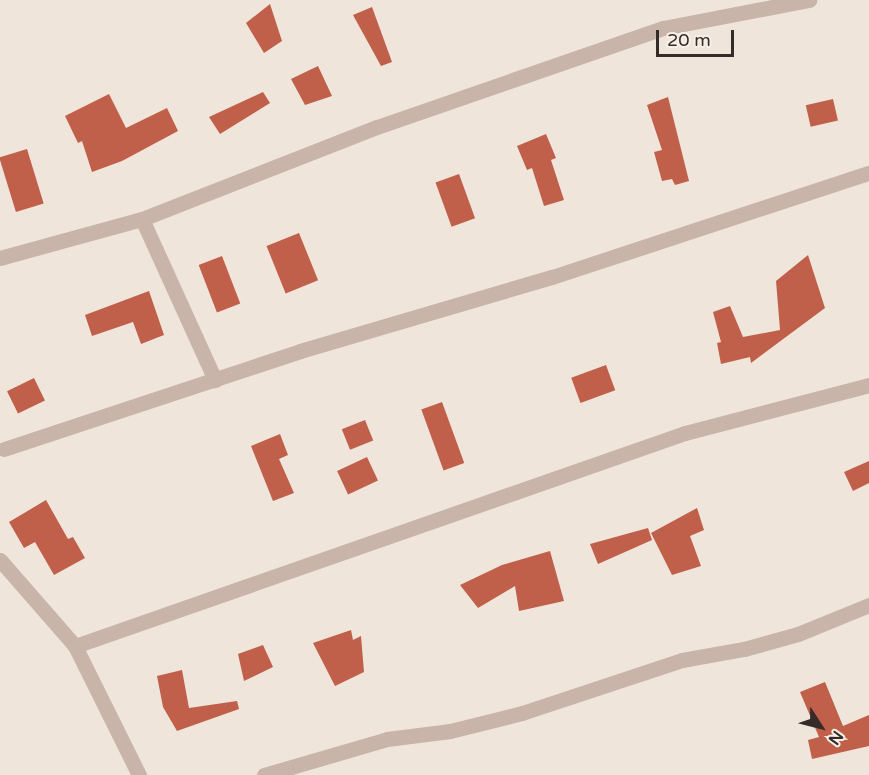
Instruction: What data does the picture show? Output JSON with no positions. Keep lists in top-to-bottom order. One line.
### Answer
{"scale_bar":"20 m","north":"bottom right"}
